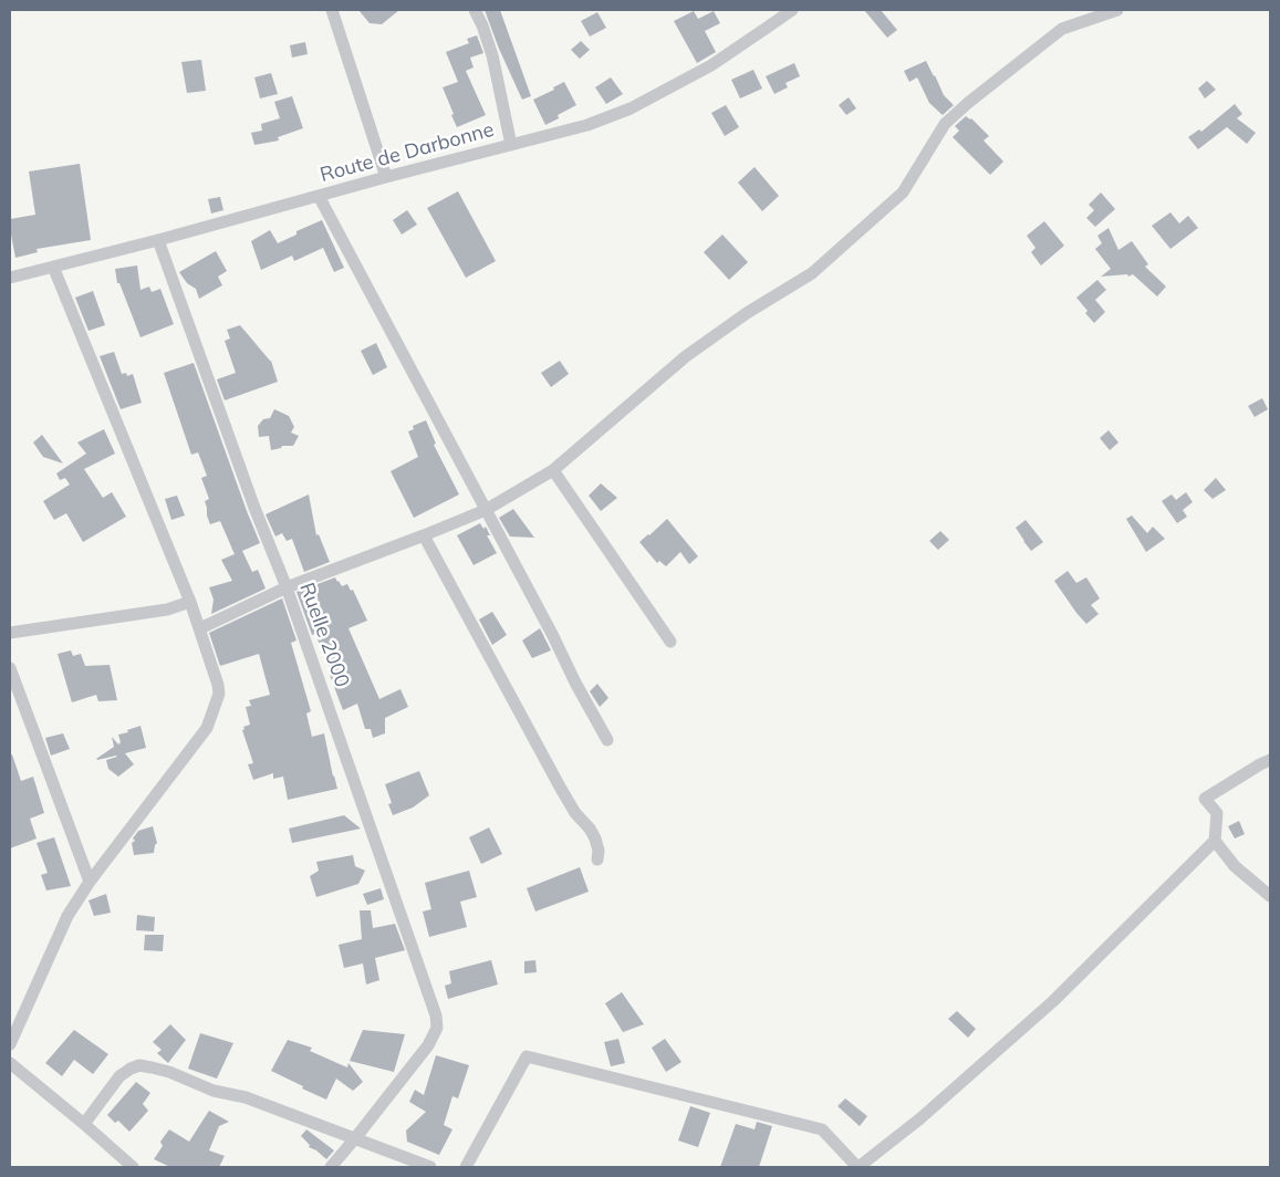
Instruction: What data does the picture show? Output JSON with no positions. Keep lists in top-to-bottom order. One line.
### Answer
{"streets":{"street":["Route de Darbonne","Ruelle 2000"]},"crossings":[["Route de Darbonne","Ruelle 2000"]]}
